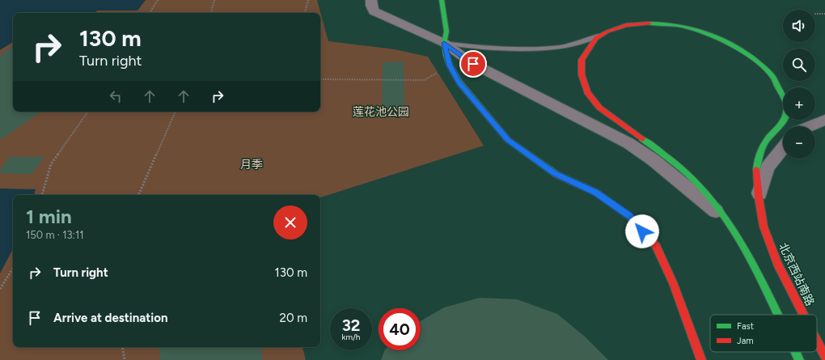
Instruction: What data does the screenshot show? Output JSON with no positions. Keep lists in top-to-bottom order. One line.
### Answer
{"streets":{"main road":["北京西站南路"]},"parks":["莲花池公园","月季"],"legend":["Fast","Jam"],"page":{"map_buttons":["+","−"],"turn":["130 m","Turn right"],"heading":["1 min","150 m · 13:11"],"list":[{"name":"Turn right","value":"130 m"},{"name":"Arrive at destination","value":"20 m"}],"speed":"32 km/h","limit":"40"}}
